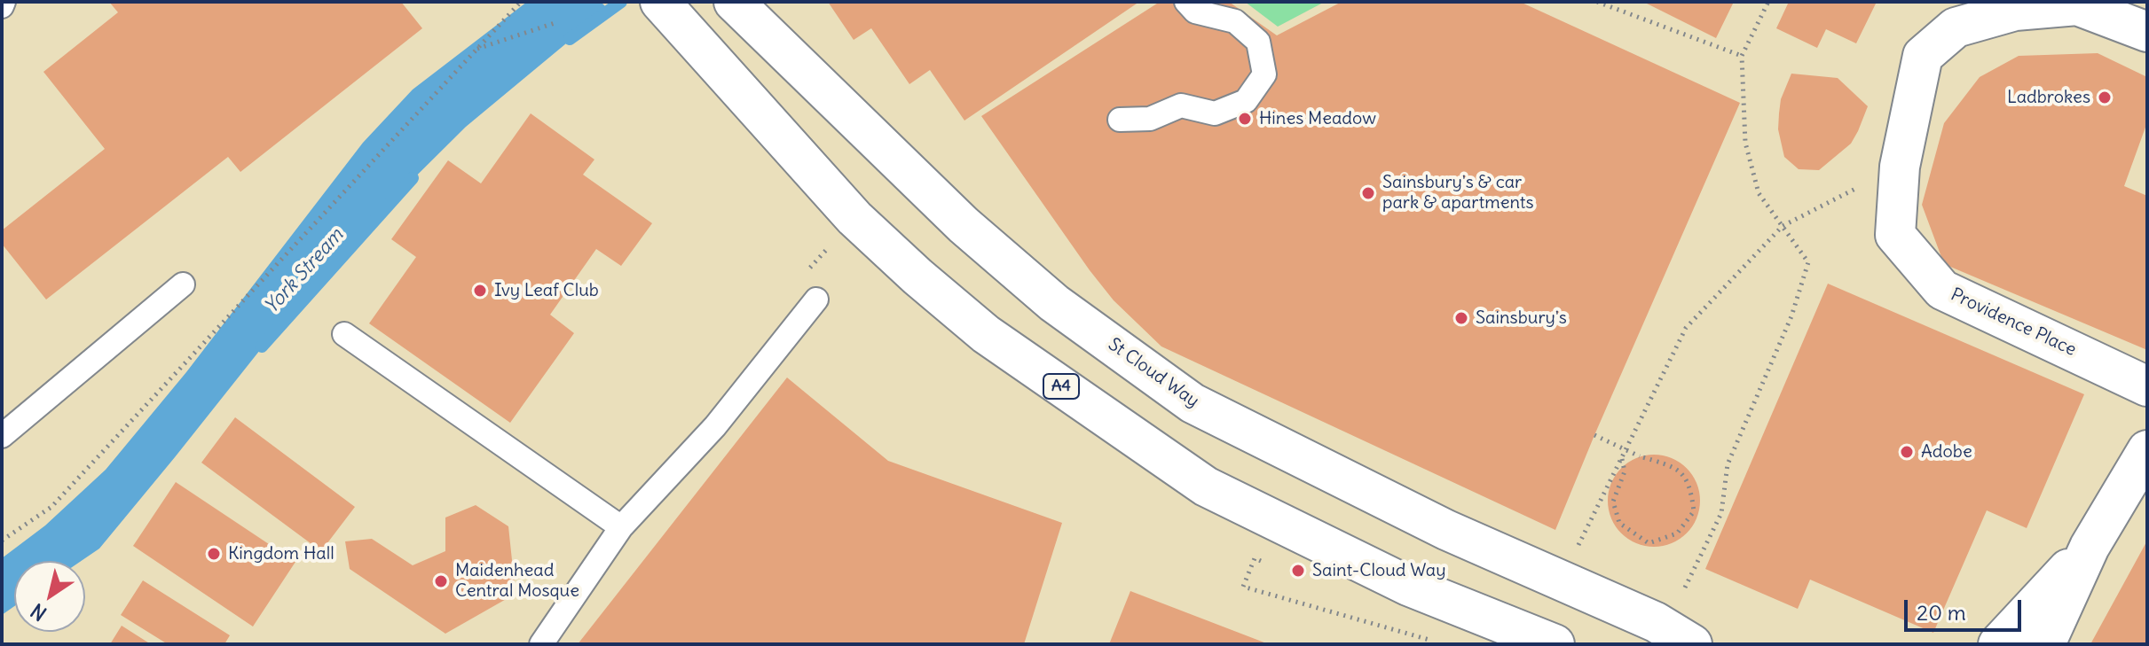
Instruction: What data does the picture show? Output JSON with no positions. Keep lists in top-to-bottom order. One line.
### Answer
{"streets":{"main road":["Providence Place","St Cloud Way","A4"]},"water":["York Stream"],"places":["Ladbrokes","Hines Meadow","Sainsbury's & car park & apartments","Ivy Leaf Club","Sainsbury's","Adobe","Kingdom Hall","Saint-Cloud Way","Maidenhead Central Mosque"],"scale_bar":"20 m","north":"bottom left"}
